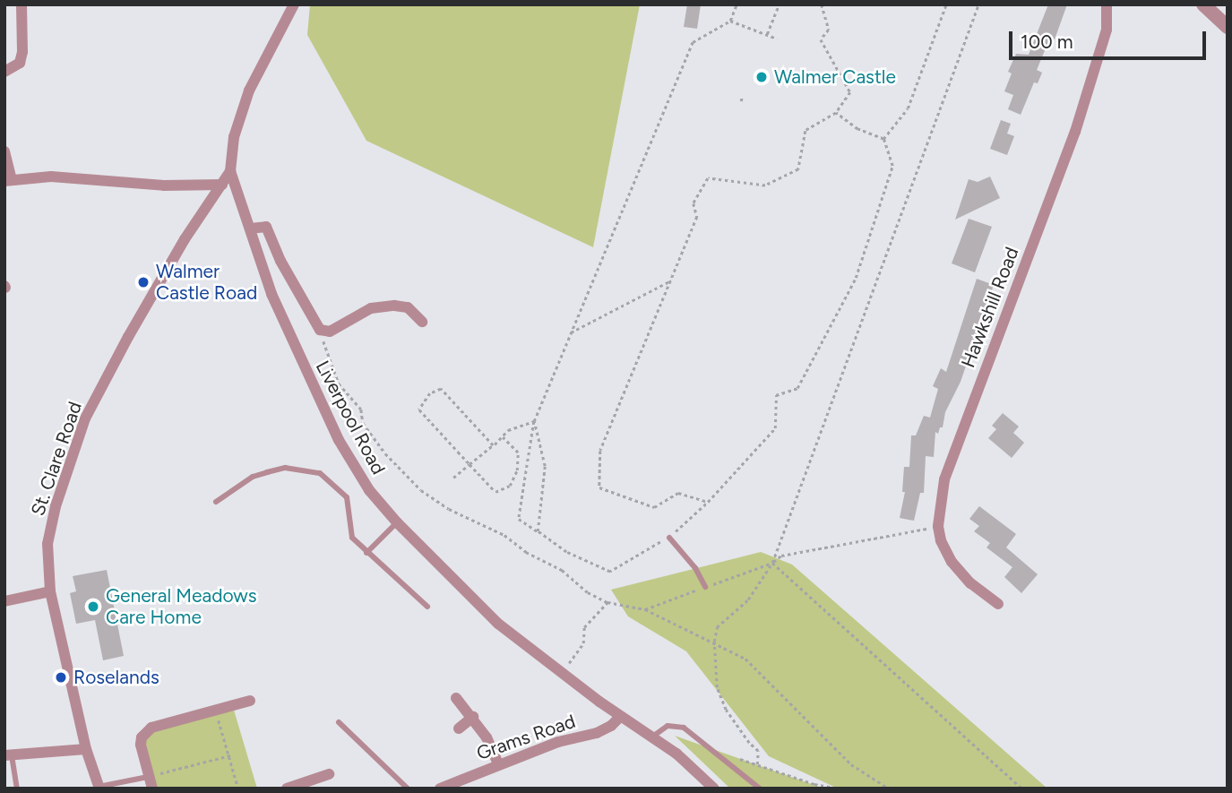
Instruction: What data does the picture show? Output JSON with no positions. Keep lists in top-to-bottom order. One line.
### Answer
{"streets":{"street":["Hawkshill Road","Liverpool Road","St. Clare Road","Grams Road"]},"crossings":[["Liverpool Road","St. Clare Road"],["Liverpool Road","Grams Road"]],"places":["Walmer Castle","Walmer Castle Road","General Meadows Care Home","Roselands"],"scale_bar":"100 m"}
